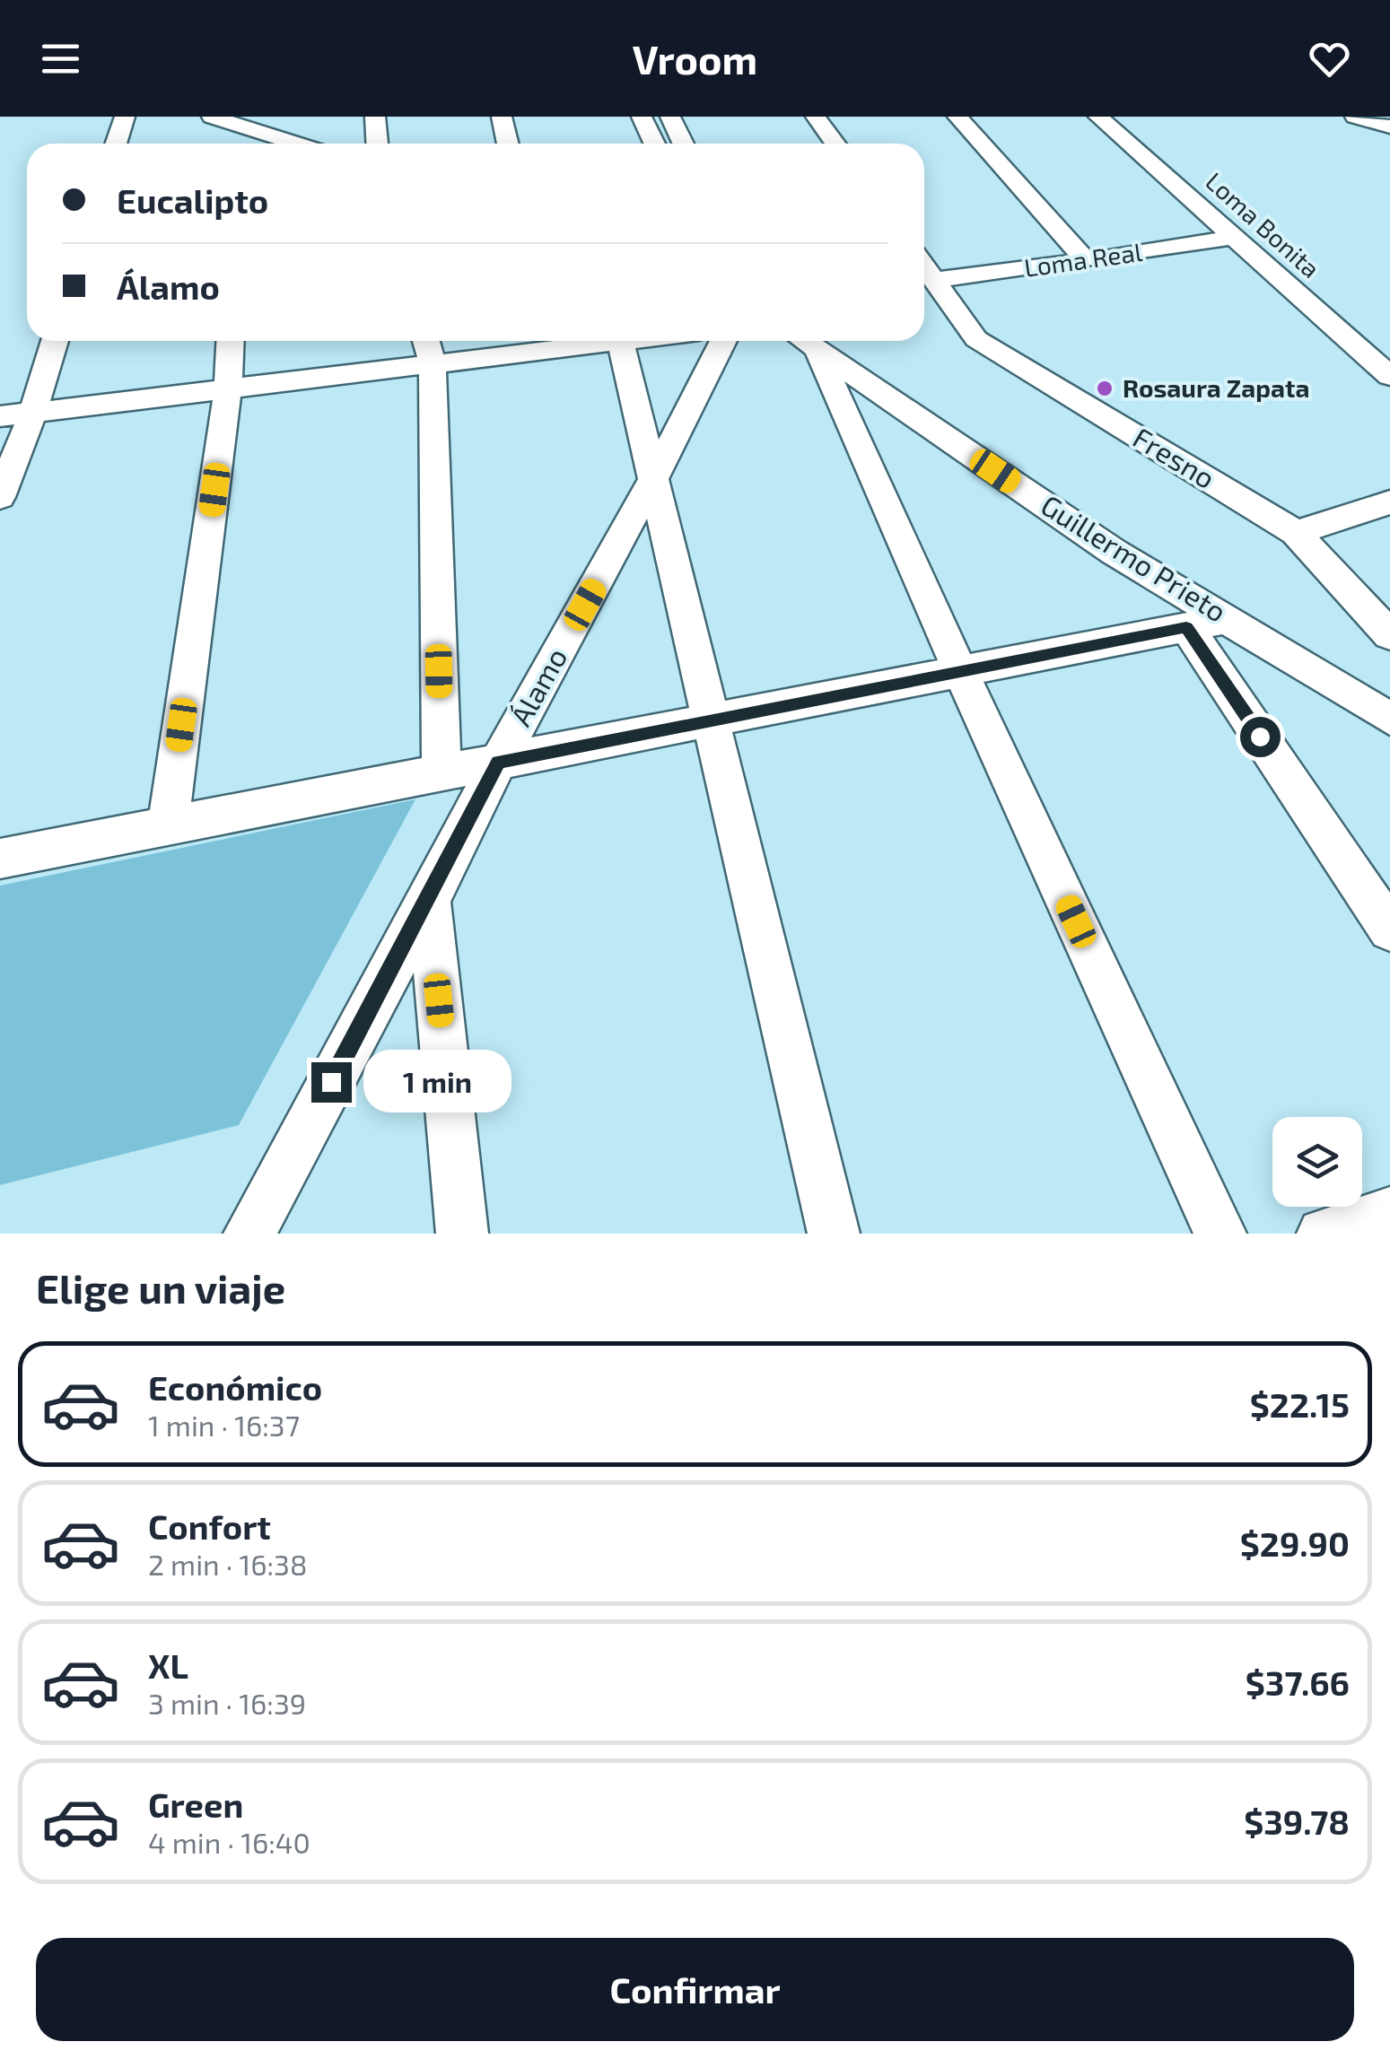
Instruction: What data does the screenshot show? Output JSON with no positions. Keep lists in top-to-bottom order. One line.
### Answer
{"streets":{"street":["Loma Bonita","Loma Real","Fresno","Guillermo Prieto","Álamo"]},"crossings":[["Loma Bonita","Loma Real"],["Loma Real","Fresno"]],"places":["Rosaura Zapata"],"page":{"header":"Vroom","banner":["Eucalipto","Álamo"],"bubble":"1 min","heading":"Elige un viaje","list":[{"name":"Económico","note":"1 min · 16:37","value":"$22.15"},{"name":"Confort","note":"2 min · 16:38","value":"$29.90"},{"name":"XL","note":"3 min · 16:39","value":"$37.66"},{"name":"Green","note":"4 min · 16:40","value":"$39.78"}],"buttons":"Confirmar"}}
